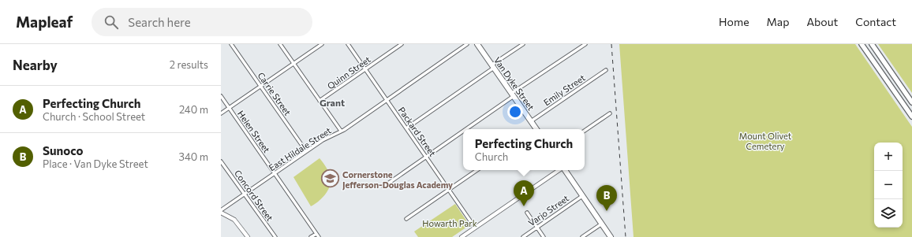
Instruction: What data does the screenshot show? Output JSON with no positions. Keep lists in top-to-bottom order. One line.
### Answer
{"streets":{"main road":["Van Dyke Street"],"street":["Quinn Street","Emily Street","Carrie Street","Helen Street","Packard Street","East Hildale Street","Concord Street","Varjo Street"]},"crossings":[["Quinn Street","Packard Street"],["Van Dyke Street","Emily Street"],["Carrie Street","East Hildale Street"],["Helen Street","East Hildale Street"],["Packard Street","East Hildale Street"],["East Hildale Street","Concord Street"]],"districts":["Grant"],"parks":["Mount Olivet Cemetery","Howarth Park"],"places":{"school or university":["Cornerstone Jefferson-Douglas Academy"]},"page":{"header":"Mapleaf","search":"Search here","nav":["Home","Map","About","Contact"],"heading":["Nearby","2 results"],"list":[{"mark":"A","name":"Perfecting Church","note":"Church · School Street","value":"240 m"},{"mark":"B","name":"Sunoco","note":"Place · Van Dyke Street","value":"340 m"}],"popup":["Perfecting Church","Church"],"map_buttons":["+","−"],"pins":["A","B"]}}
